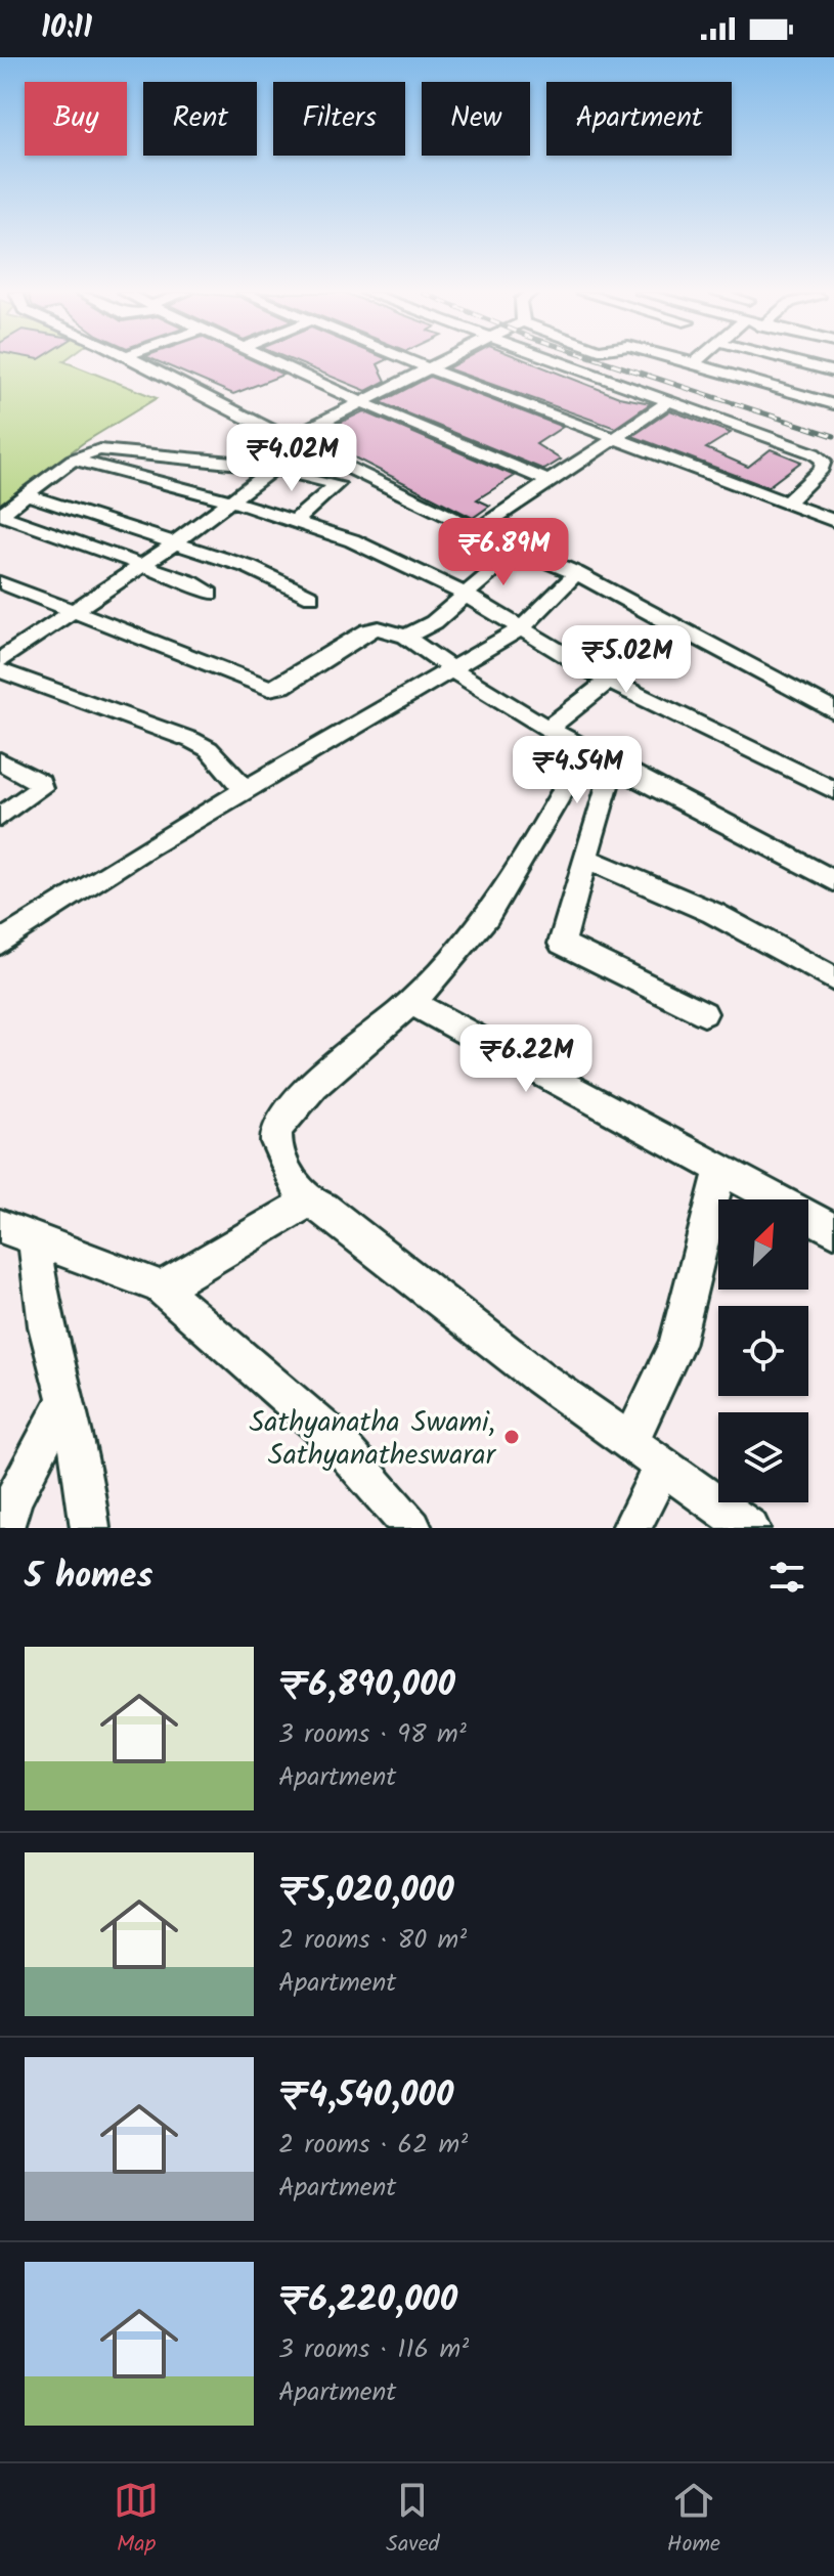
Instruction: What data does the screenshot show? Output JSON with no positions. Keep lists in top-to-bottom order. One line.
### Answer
{"places":["Sathyanatha Swami, Sathyanatheswarar"],"north":"top right","page":{"status":"10:11","chip":["Buy","Rent","Filters","New","Apartment"],"price":["₹4.02M","₹6.89M","₹5.02M","₹4.54M","₹6.22M"],"heading":"5 homes","list":[{"name":"₹6,890,000","note":"3 rooms · 98 m² · Apartment"},{"name":"₹5,020,000","note":"2 rooms · 80 m² · Apartment"},{"name":"₹4,540,000","note":"2 rooms · 62 m² · Apartment"},{"name":"₹6,220,000","note":"3 rooms · 116 m² · Apartment"}],"tabs":["Map","Saved","Home"]}}
